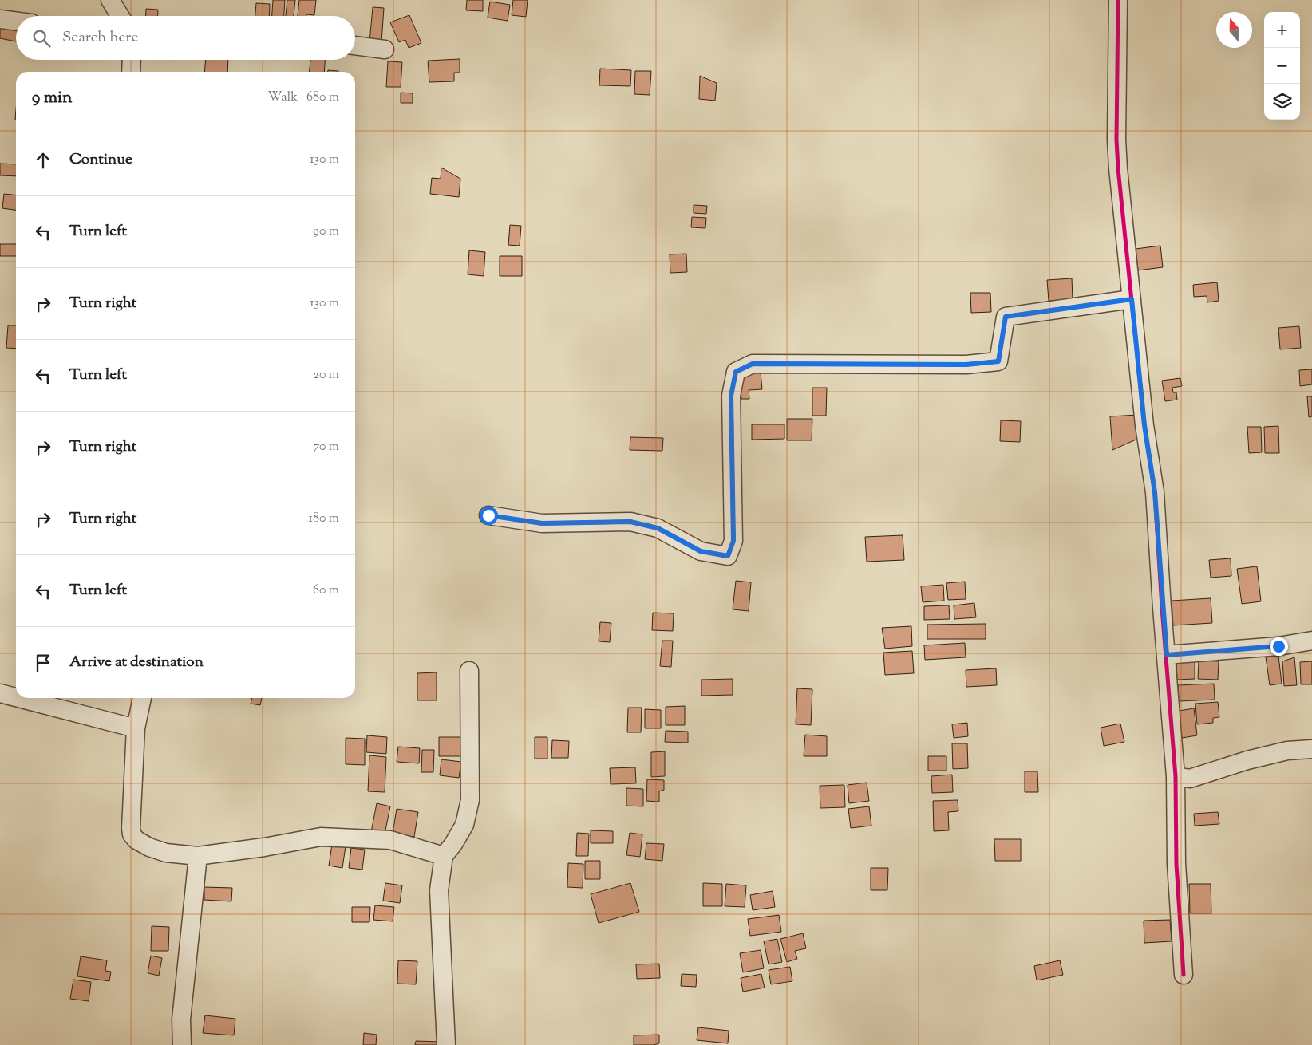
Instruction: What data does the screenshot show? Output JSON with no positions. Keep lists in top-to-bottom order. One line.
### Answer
{"north":"top","page":{"map_buttons":["+","−"],"search":"Search here","heading":["9 min","Walk · 680 m"],"list":[["Continue","130 m"],["Turn left","90 m"],["Turn right","130 m"],["Turn left","20 m"],["Turn right","70 m"],["Turn right","180 m"],["Turn left","60 m"],"Arrive at destination"]}}
